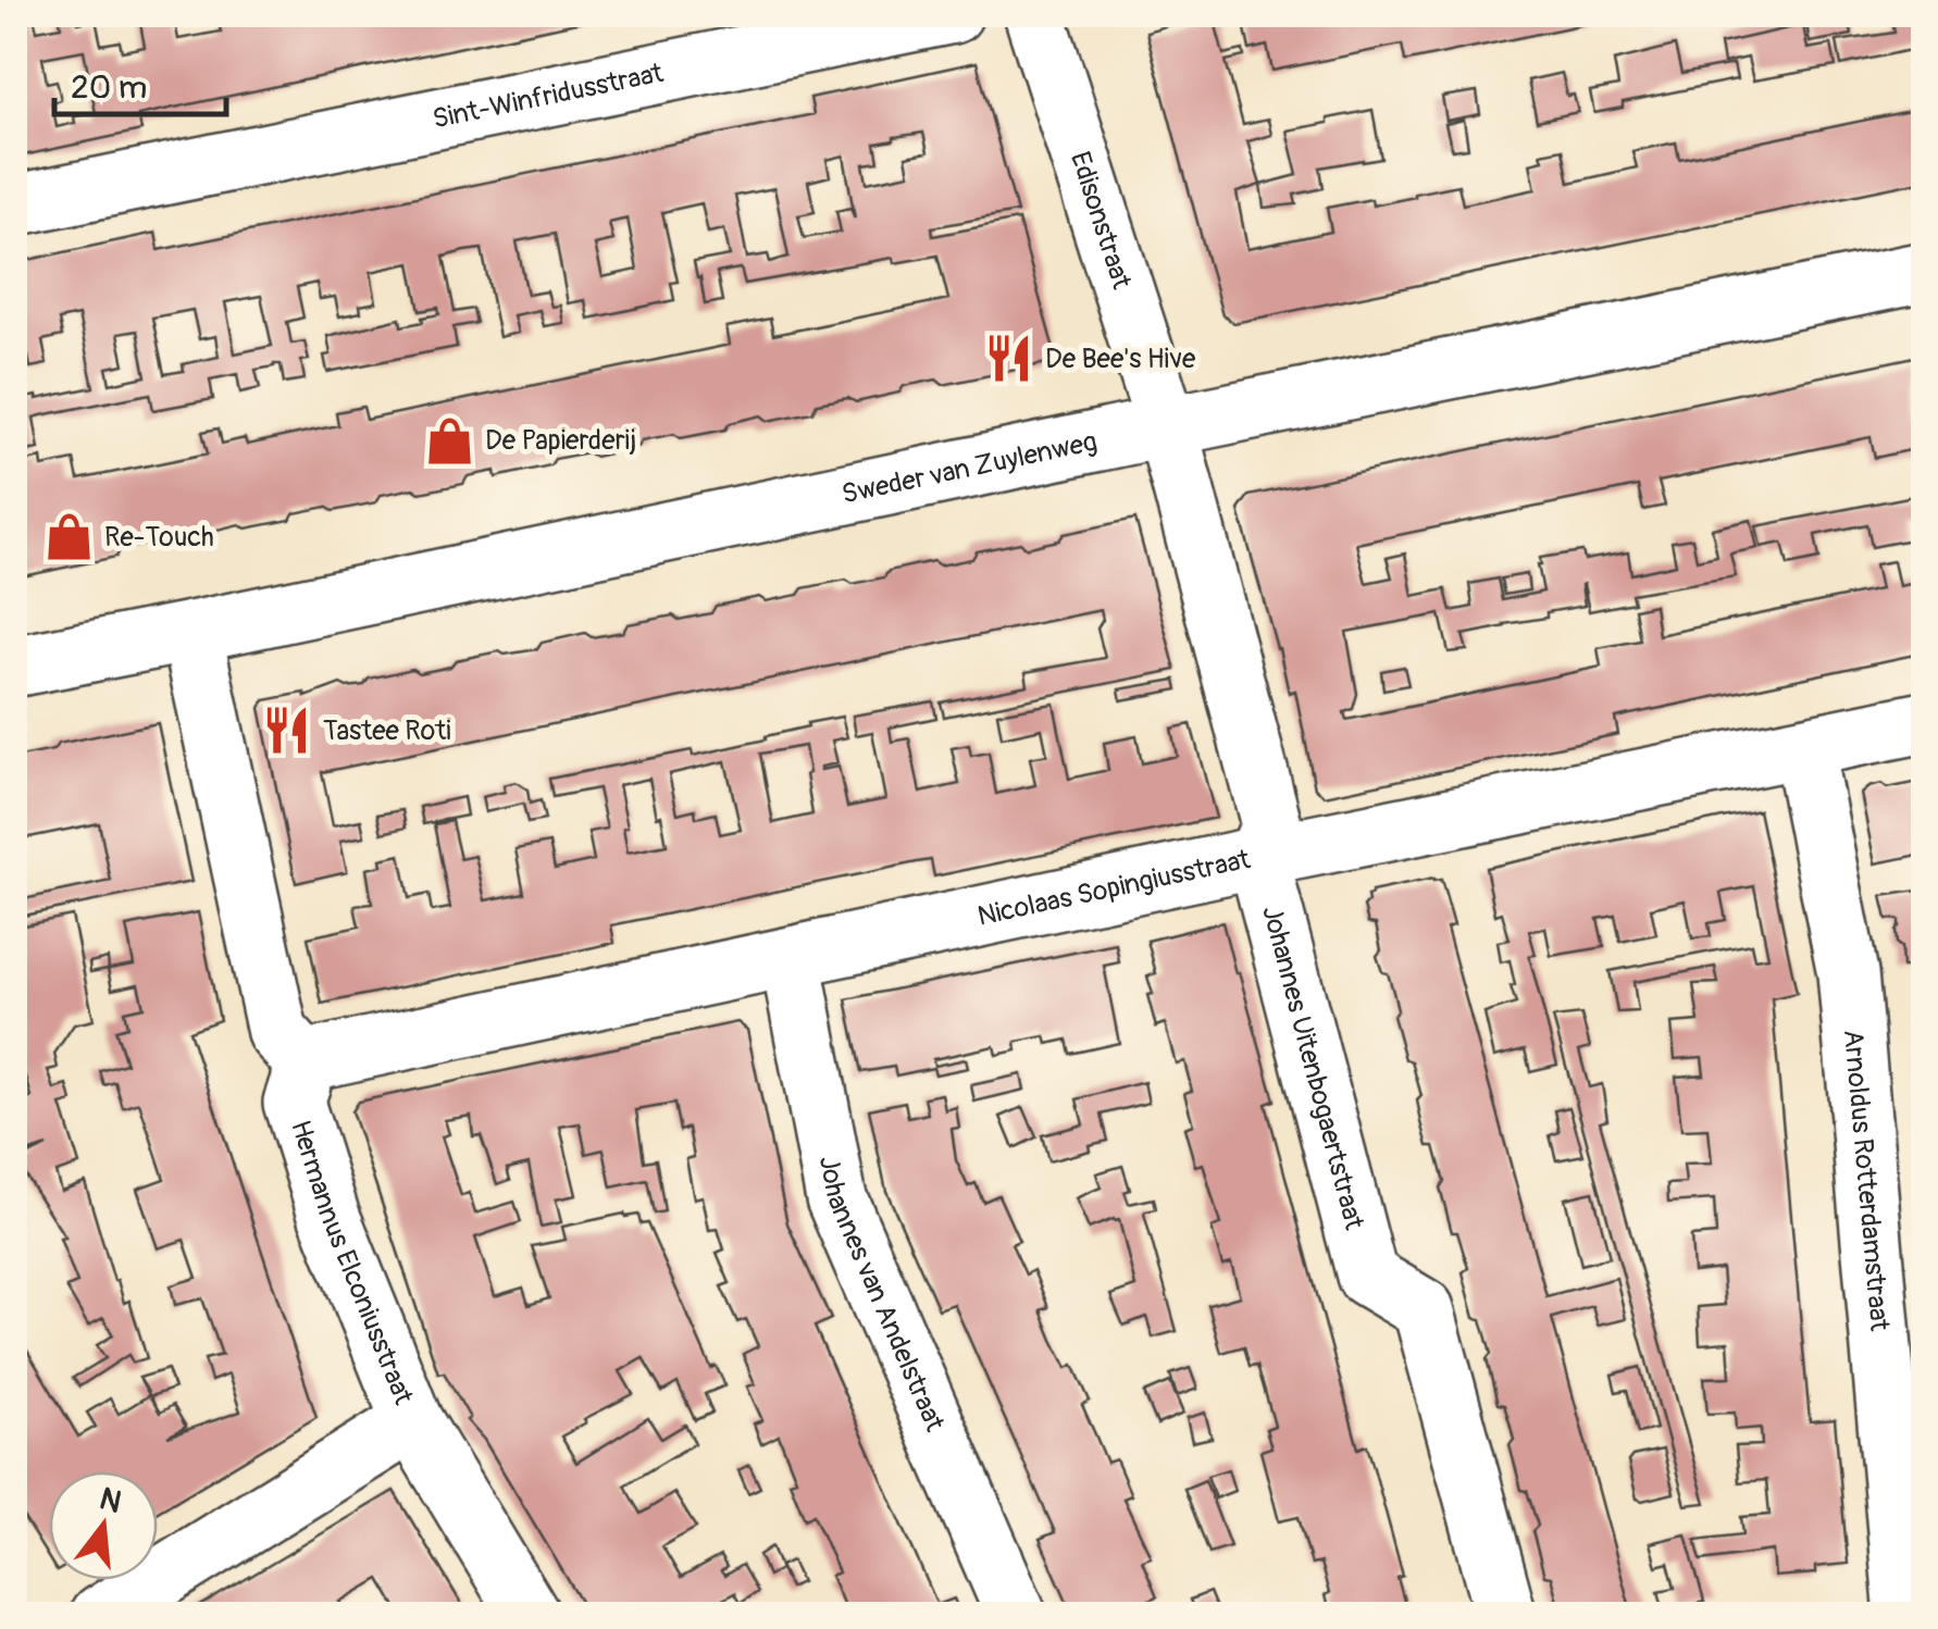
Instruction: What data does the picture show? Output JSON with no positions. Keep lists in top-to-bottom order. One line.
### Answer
{"streets":{"street":["Sint-Winfridusstraat","Edisonstraat","Sweder van Zuylenweg","Nicolaas Sopingiusstraat","Johannes Uitenbogaertstraat","Arnoldus Rotterdamstraat","Hermannus Elconiusstraat","Johannes van Andelstraat"]},"crossings":[["Edisonstraat","Sweder van Zuylenweg"],["Edisonstraat","Johannes Uitenbogaertstraat"],["Sweder van Zuylenweg","Johannes Uitenbogaertstraat"],["Nicolaas Sopingiusstraat","Johannes Uitenbogaertstraat"],["Nicolaas Sopingiusstraat","Arnoldus Rotterdamstraat"],["Nicolaas Sopingiusstraat","Hermannus Elconiusstraat"],["Nicolaas Sopingiusstraat","Johannes van Andelstraat"]],"places":{"restaurant":["De Bee's Hive","Tastee Roti"],"shop":["De Papierderij","Re-Touch"]},"scale_bar":"20 m","north":"top"}
